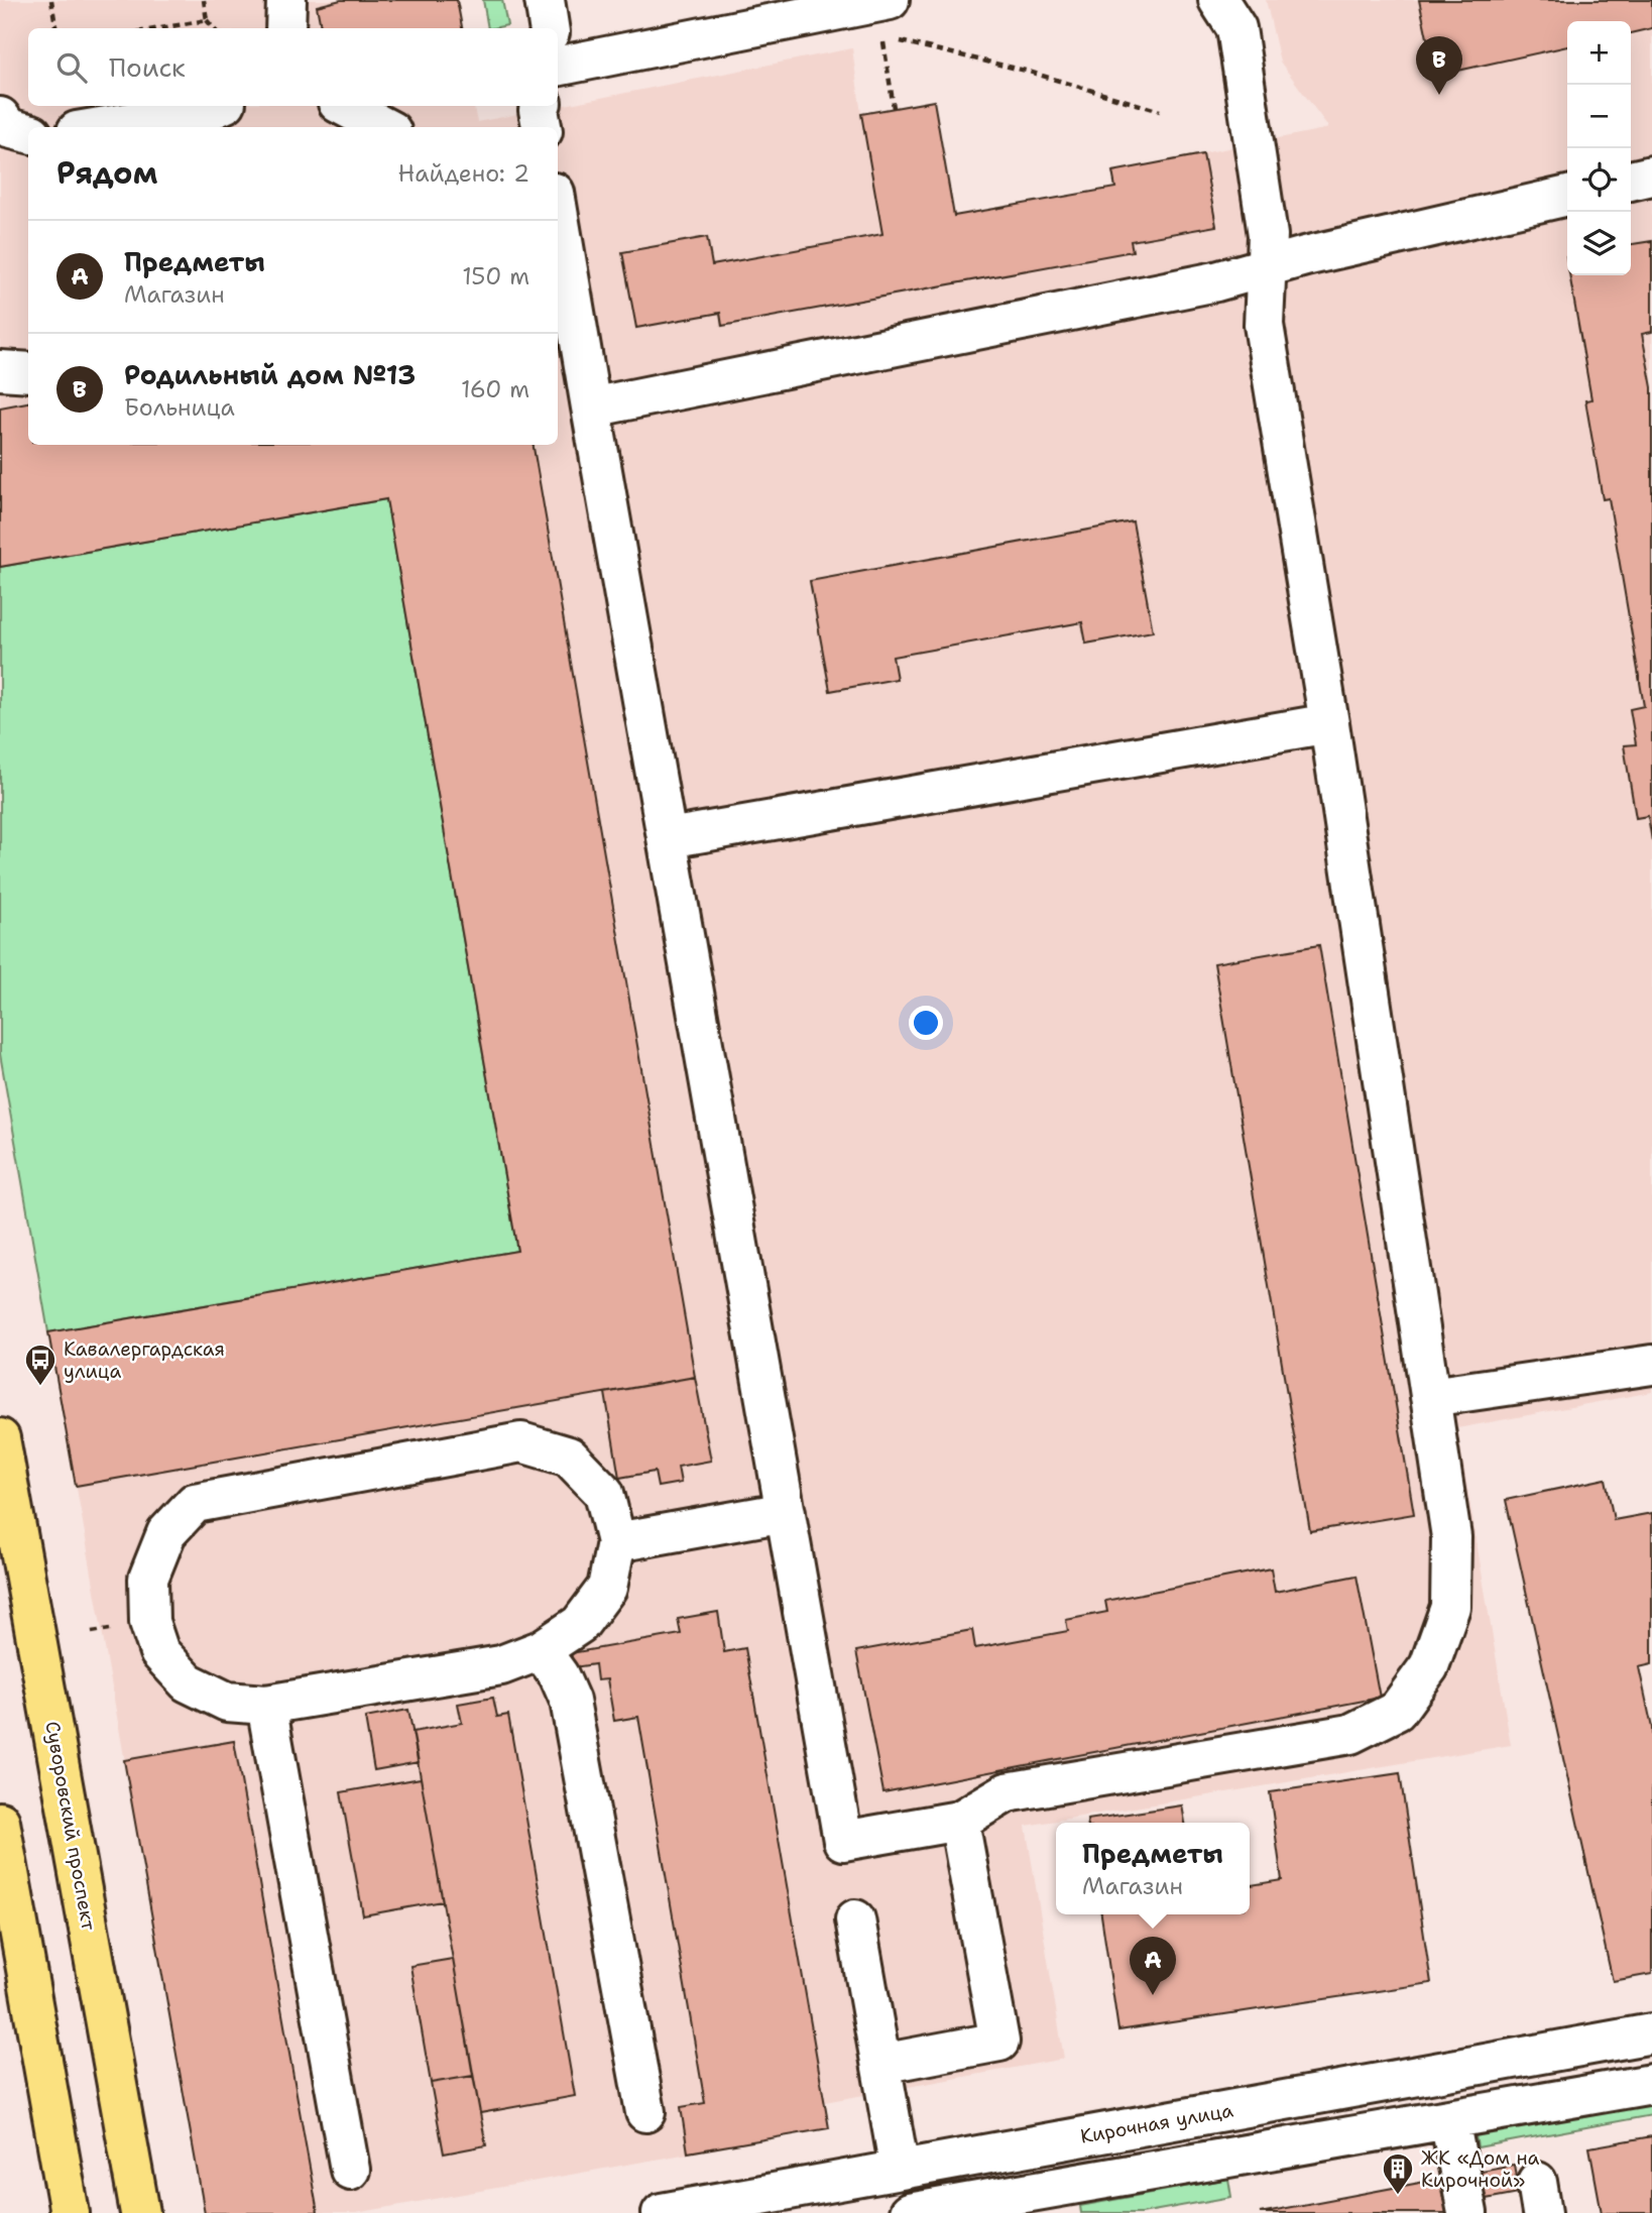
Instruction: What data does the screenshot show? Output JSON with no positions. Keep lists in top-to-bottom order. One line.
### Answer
{"streets":{"main road":["Суворовский проспект"],"street":["Кирочная улица"]},"places":{"bus stop":["Кавалергардская улица"],"building":["ЖК «Дом на Кирочной»"]},"page":{"map_buttons":["+","−"],"search":"Поиск","pins":["B","A"],"heading":["Рядом","Найдено: 2"],"list":[{"mark":"A","name":"Предметы","note":"Магазин","value":"150 m"},{"mark":"B","name":"Родильный дом №13","note":"Больница","value":"160 m"}],"popup":["Предметы","Магазин"]}}
